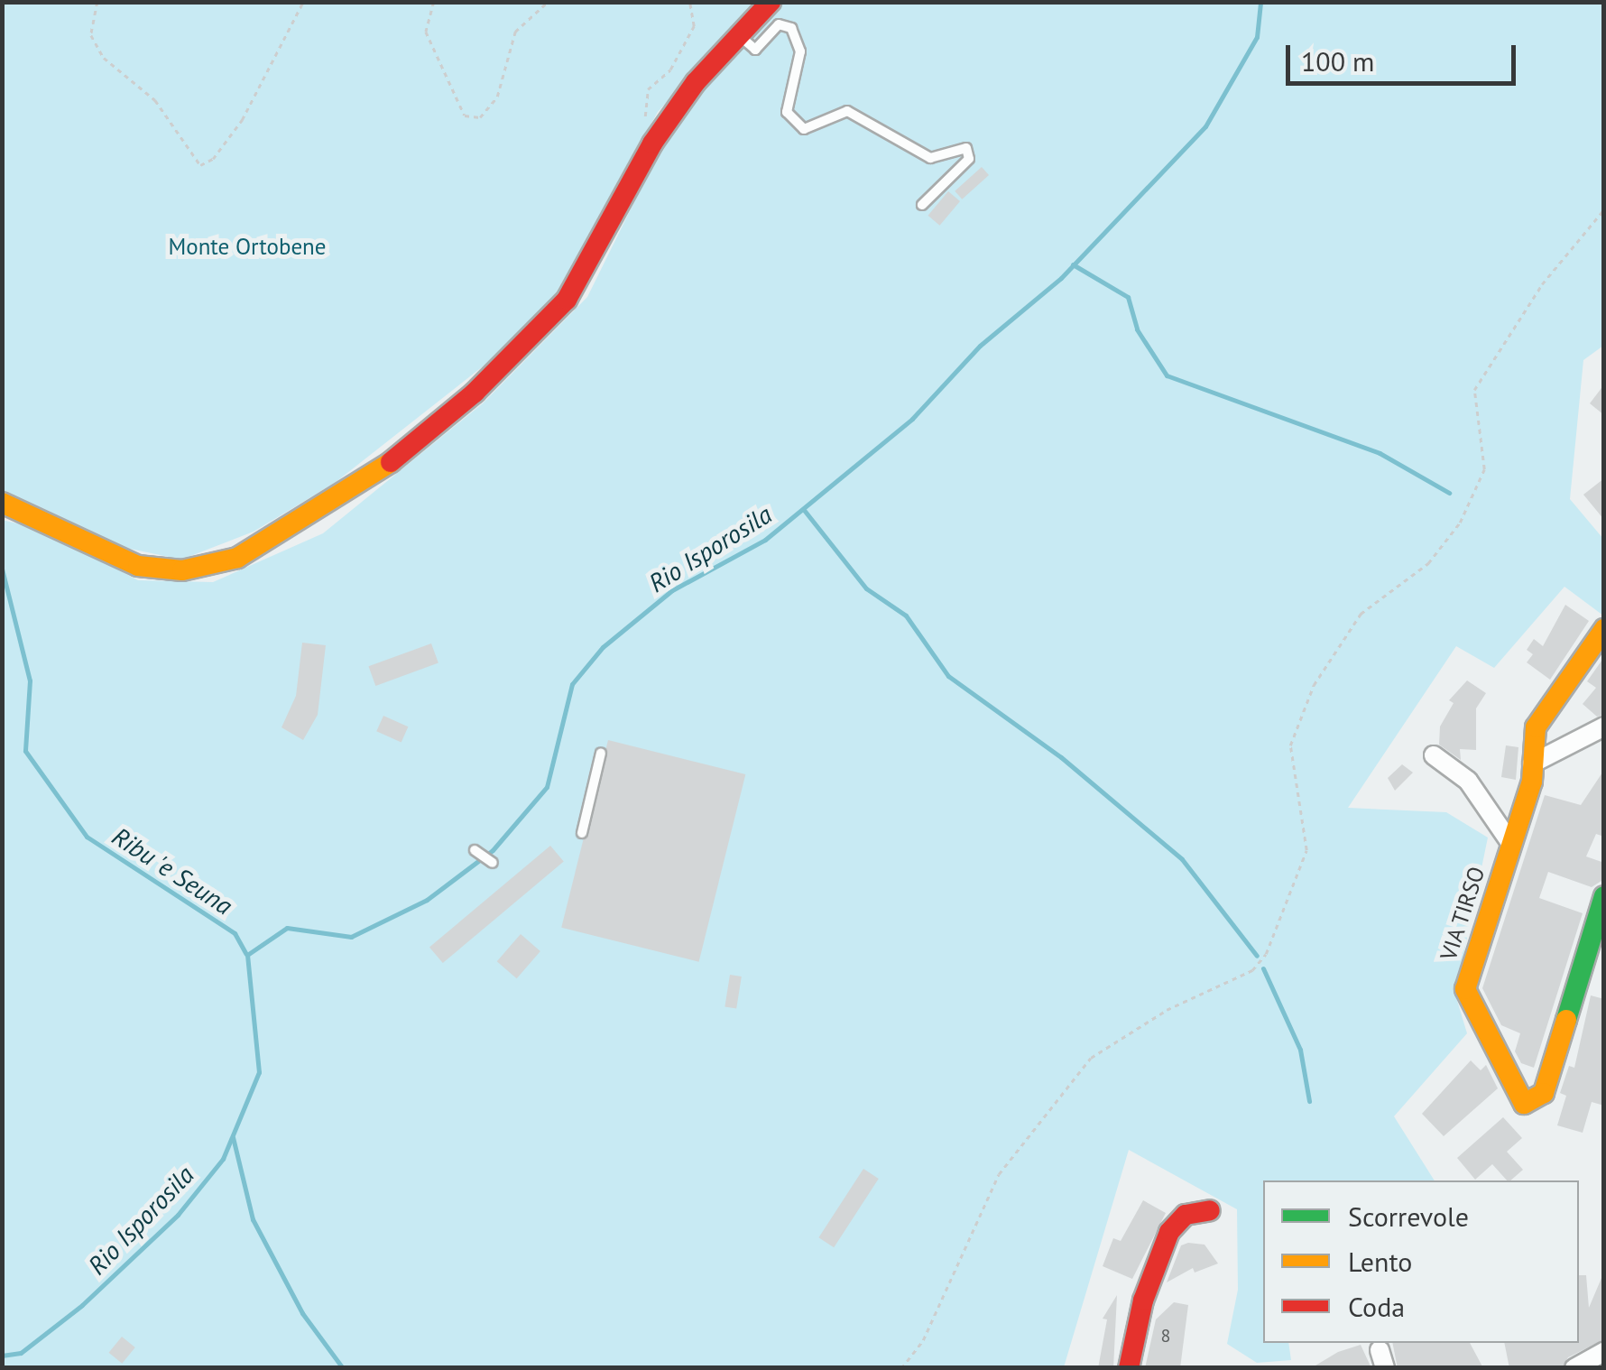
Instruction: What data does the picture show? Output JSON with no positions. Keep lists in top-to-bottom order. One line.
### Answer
{"streets":{"main road":["VIA TIRSO"]},"water":["Rio Isporosila","Ribu 'e Seuna"],"parks":["Monte Ortobene"],"house_numbers":["8"],"legend":["Scorrevole","Lento","Coda"],"scale_bar":"100 m"}
